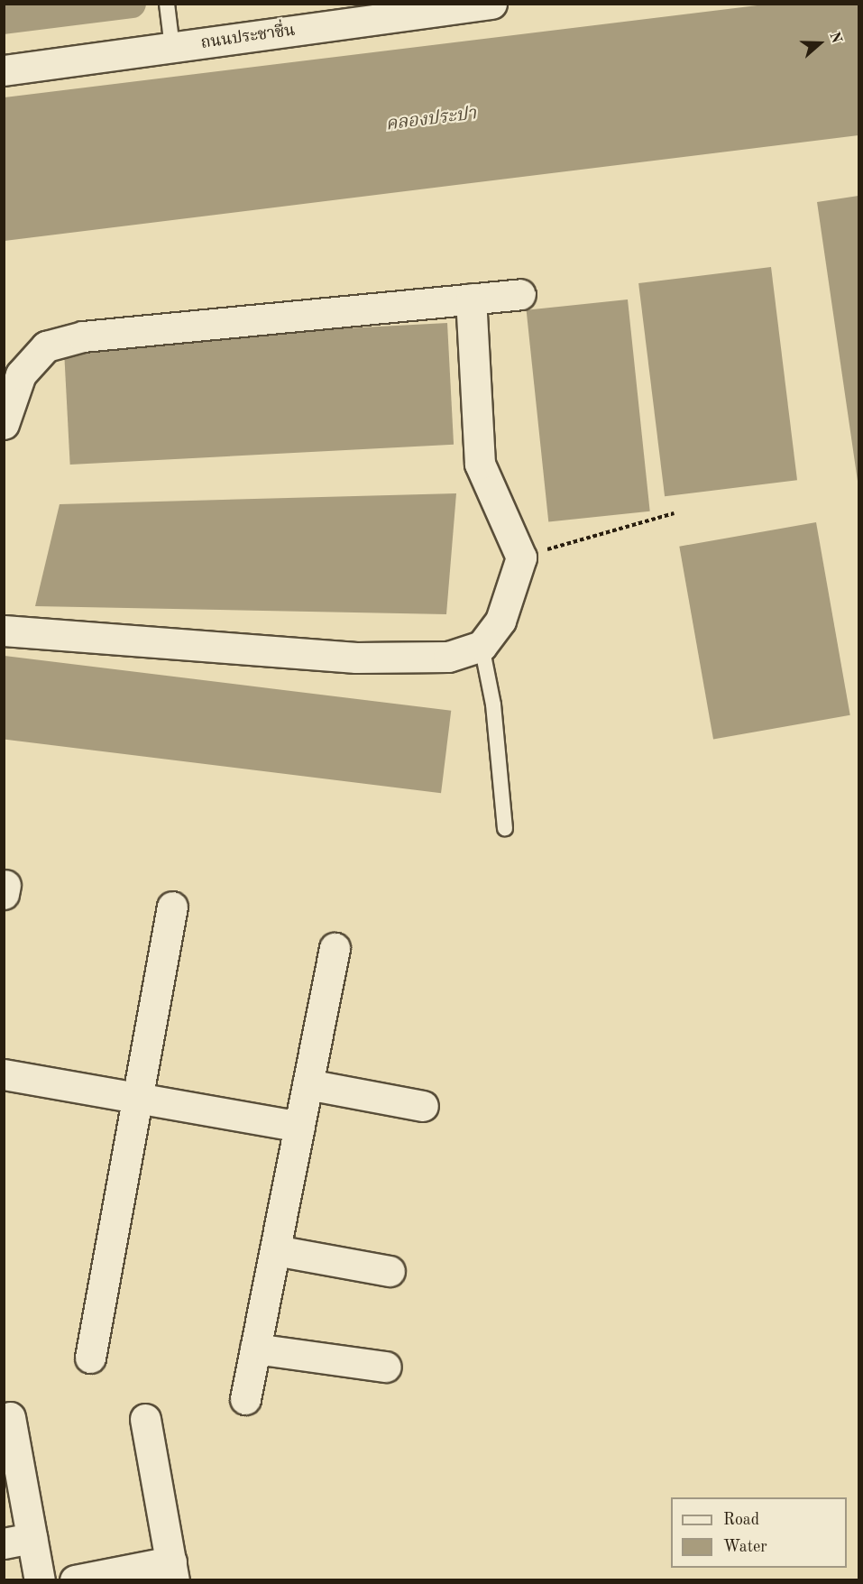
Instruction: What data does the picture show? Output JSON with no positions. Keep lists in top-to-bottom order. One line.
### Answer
{"streets":{"street":["ถนนประชาชื่น"]},"water":["คลองประปา"],"legend":["Road","Water"],"north":"right"}
